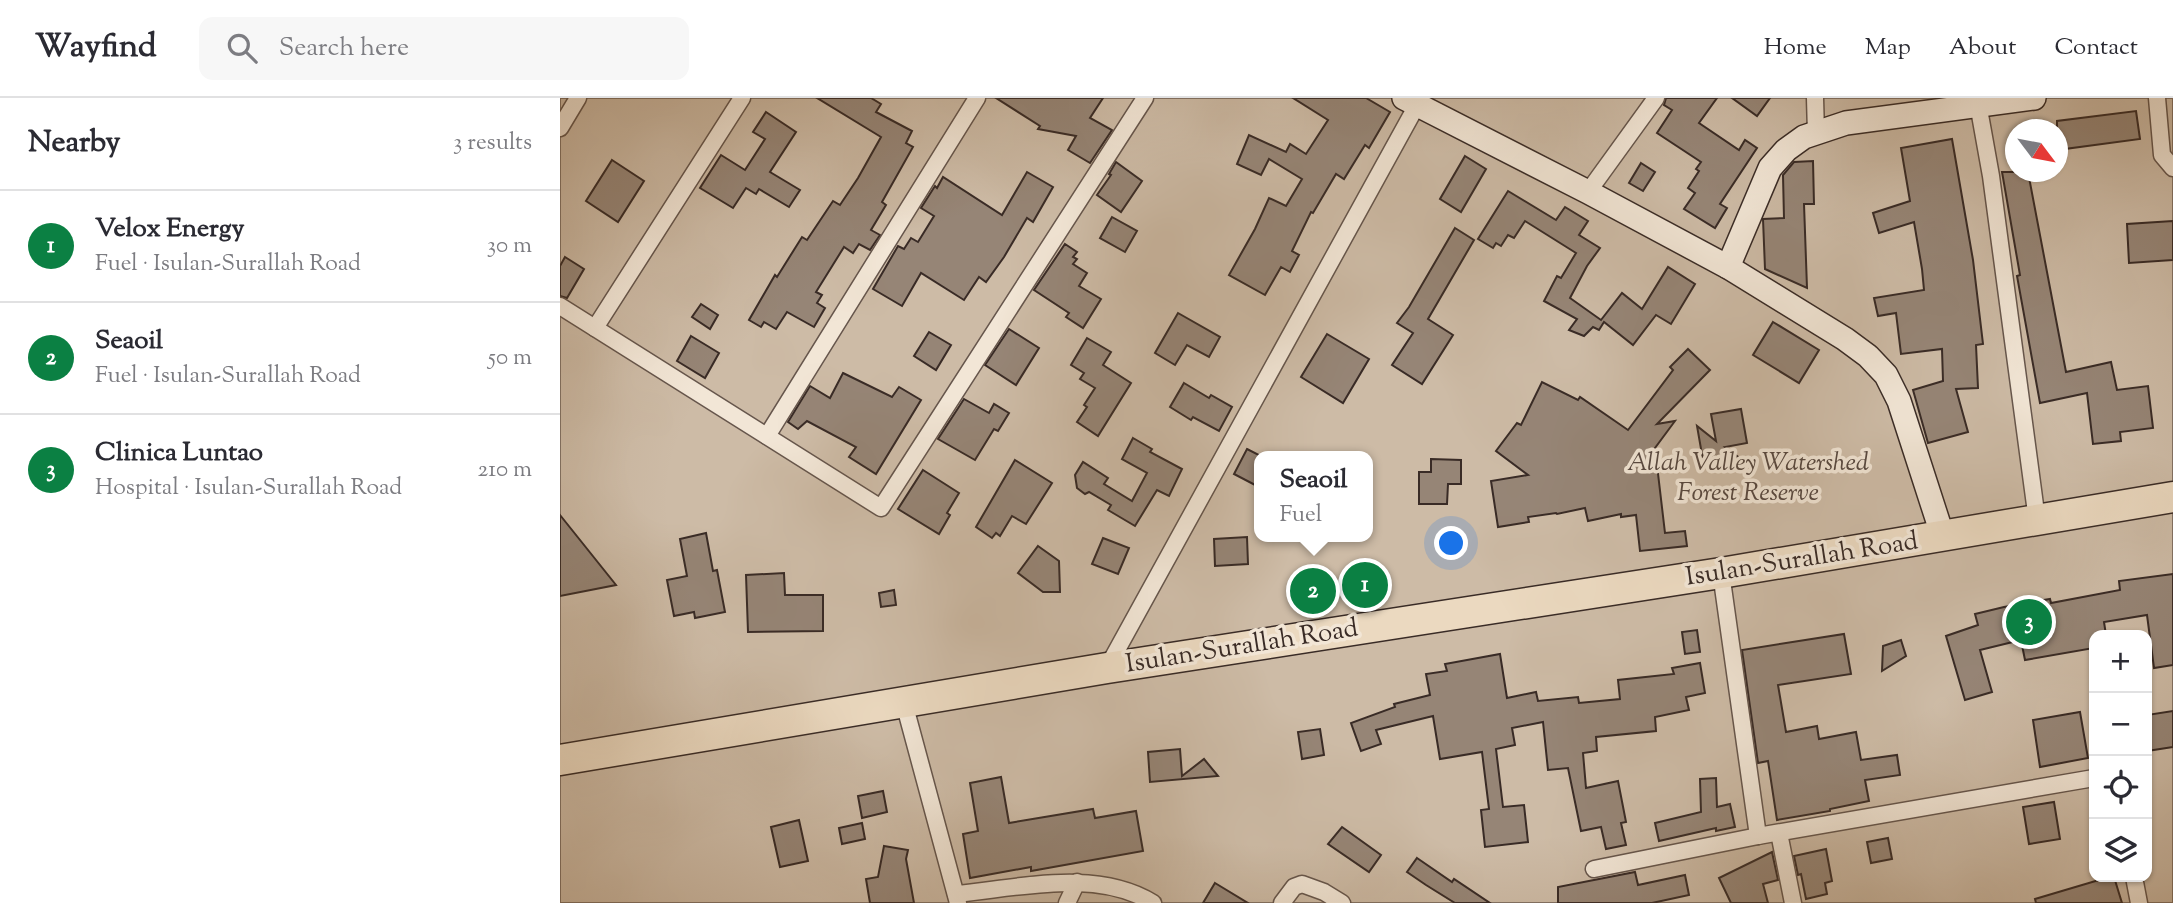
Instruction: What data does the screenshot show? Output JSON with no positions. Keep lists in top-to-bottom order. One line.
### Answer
{"streets":{"highway":["Isulan-Surallah Road"]},"parks":["Allah Valley Watershed Forest Reserve"],"north":"bottom right","page":{"header":"Wayfind","search":"Search here","nav":["Home","Map","About","Contact"],"heading":["Nearby","3 results"],"list":[{"mark":"1","name":"Velox Energy","note":"Fuel · Isulan-Surallah Road","value":"30 m"},{"mark":"2","name":"Seaoil","note":"Fuel · Isulan-Surallah Road","value":"50 m"},{"mark":"3","name":"Clinica Luntao","note":"Hospital · Isulan-Surallah Road","value":"210 m"}],"popup":["Seaoil","Fuel"],"pins":["1","2","3"],"map_buttons":["+","−"]}}
